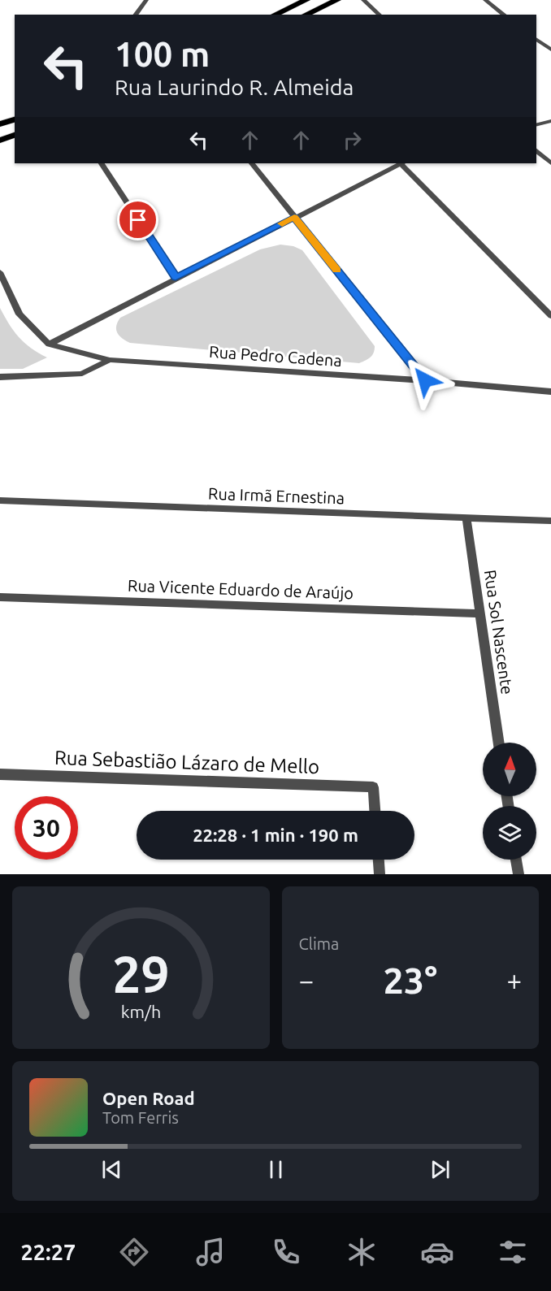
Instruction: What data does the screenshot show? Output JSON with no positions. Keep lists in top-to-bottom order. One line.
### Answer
{"streets":{"street":["Rua Pedro Cadena","Rua Irmã Ernestina","Rua Vicente Eduardo de Araújo","Rua Sol Nascente","Rua Sebastião Lázaro de Mello"]},"crossings":[["Rua Irmã Ernestina","Rua Sol Nascente"],["Rua Vicente Eduardo de Araújo","Rua Sol Nascente"]],"north":"top","page":{"turn":["100 m","Rua Laurindo R. Almeida"],"limit":"30","trip":"22:28 · 1 min · 190 m","tile":"Clima","heat":["−","23°","+"],"song":["Open Road","Tom Ferris"],"tabs":"22:27","gauge":["29","km/h"]}}
